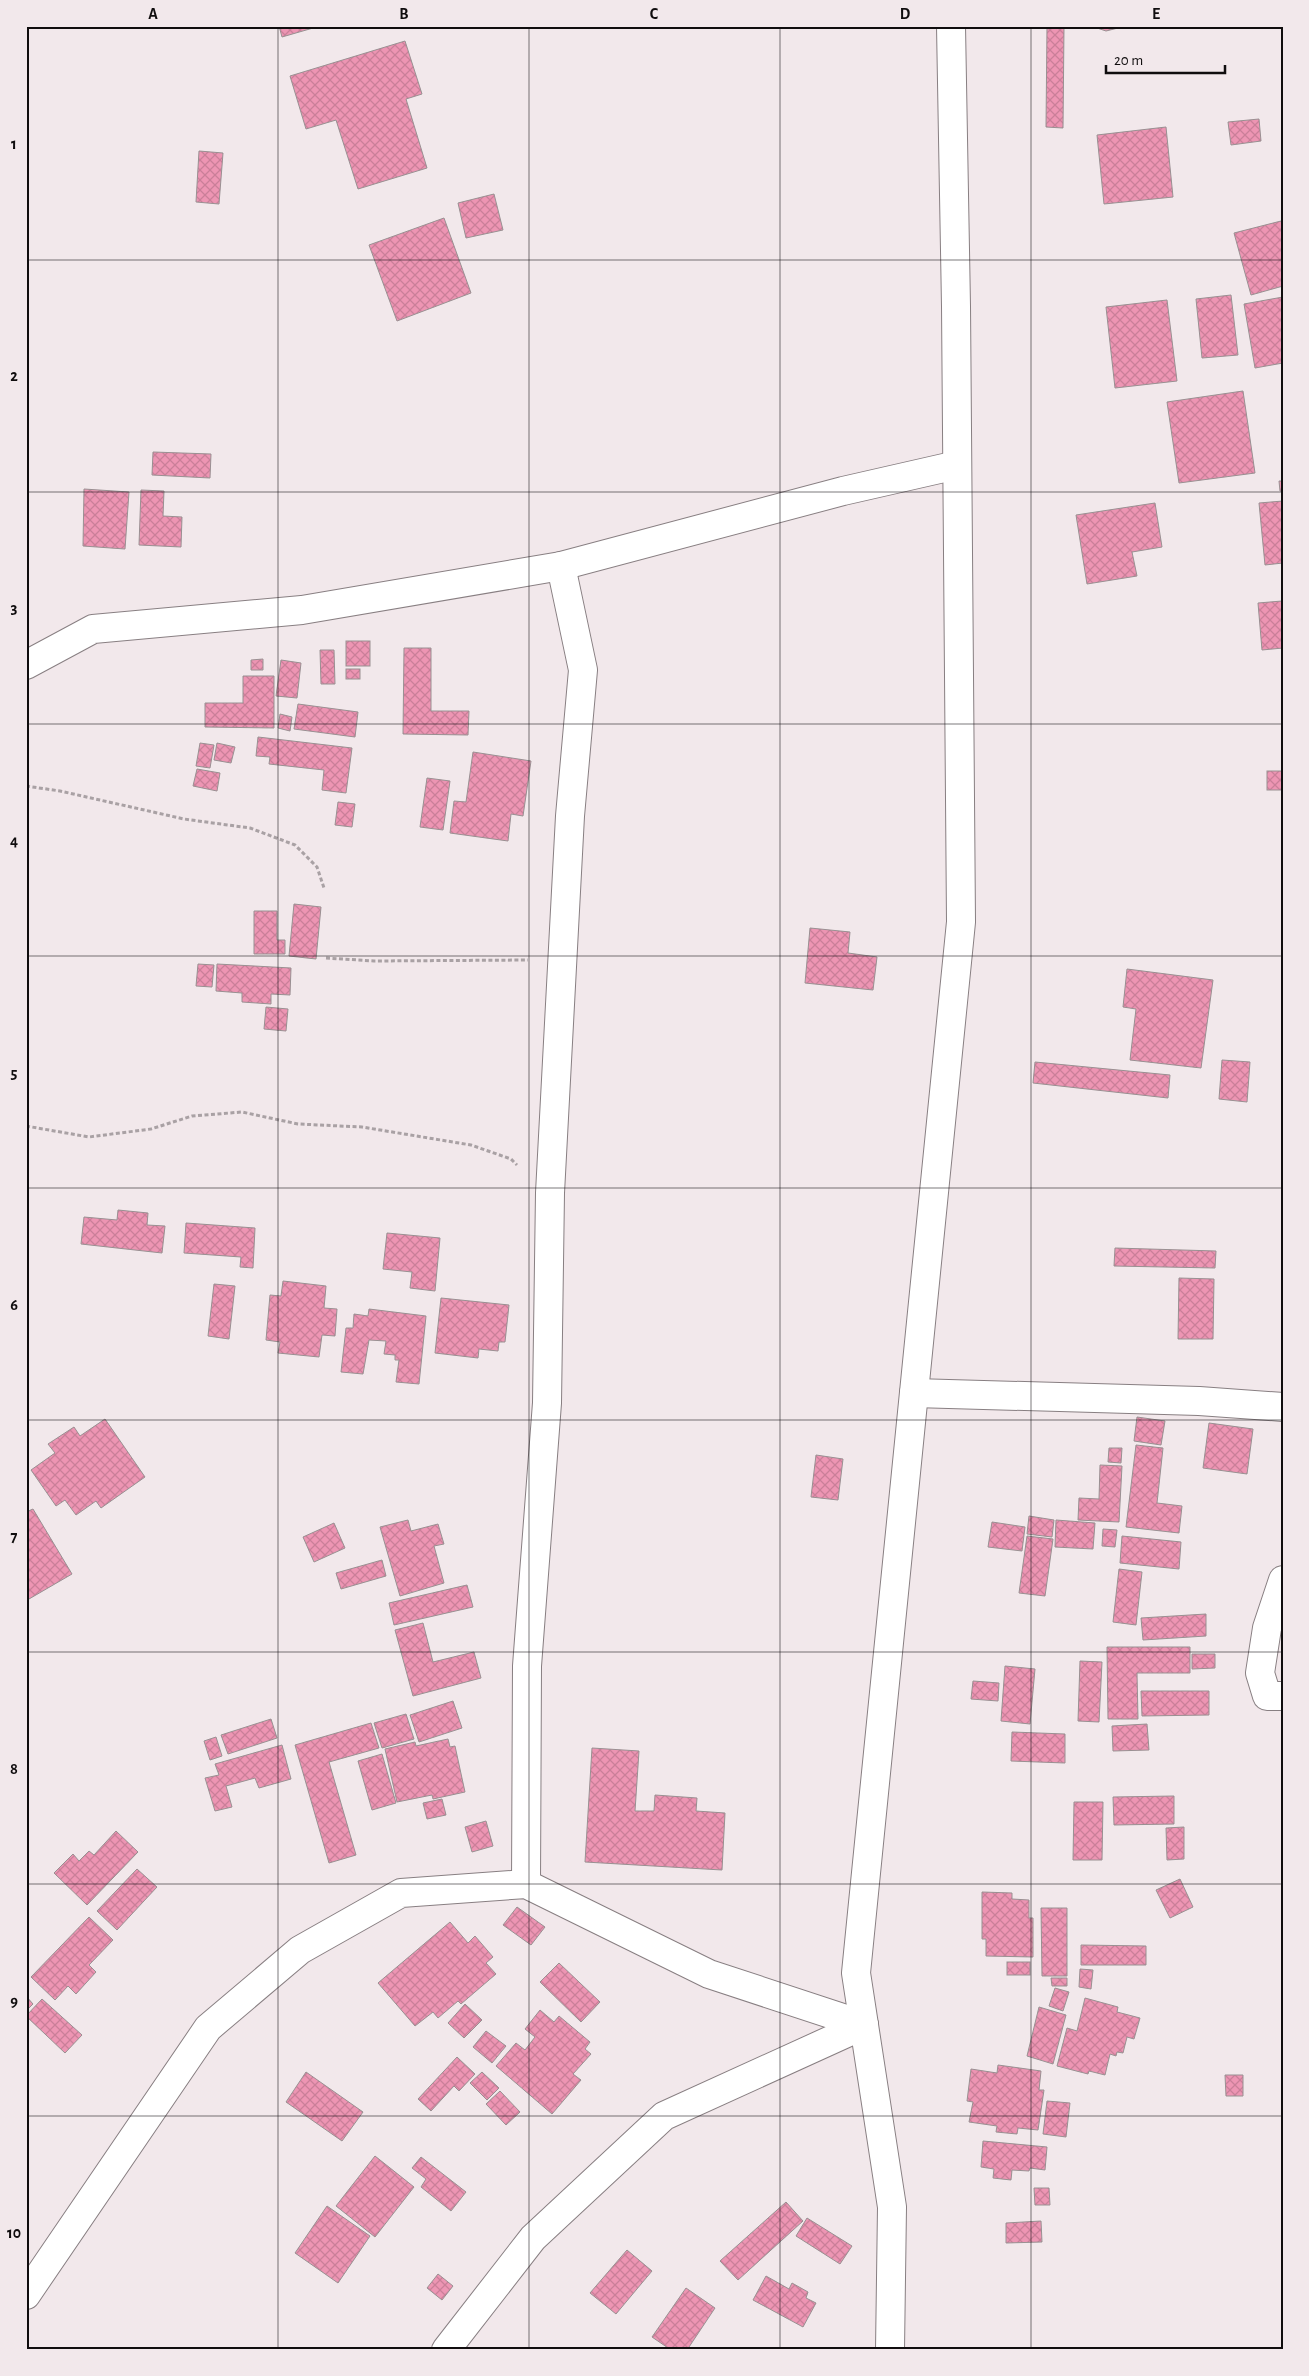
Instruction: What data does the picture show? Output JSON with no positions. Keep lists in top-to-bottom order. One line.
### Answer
{"scale_bar":"20 m","grid":{"columns":["A","B","C","D","E"],"rows":["1","2","3","4","5","6","7","8","9","10"]}}
